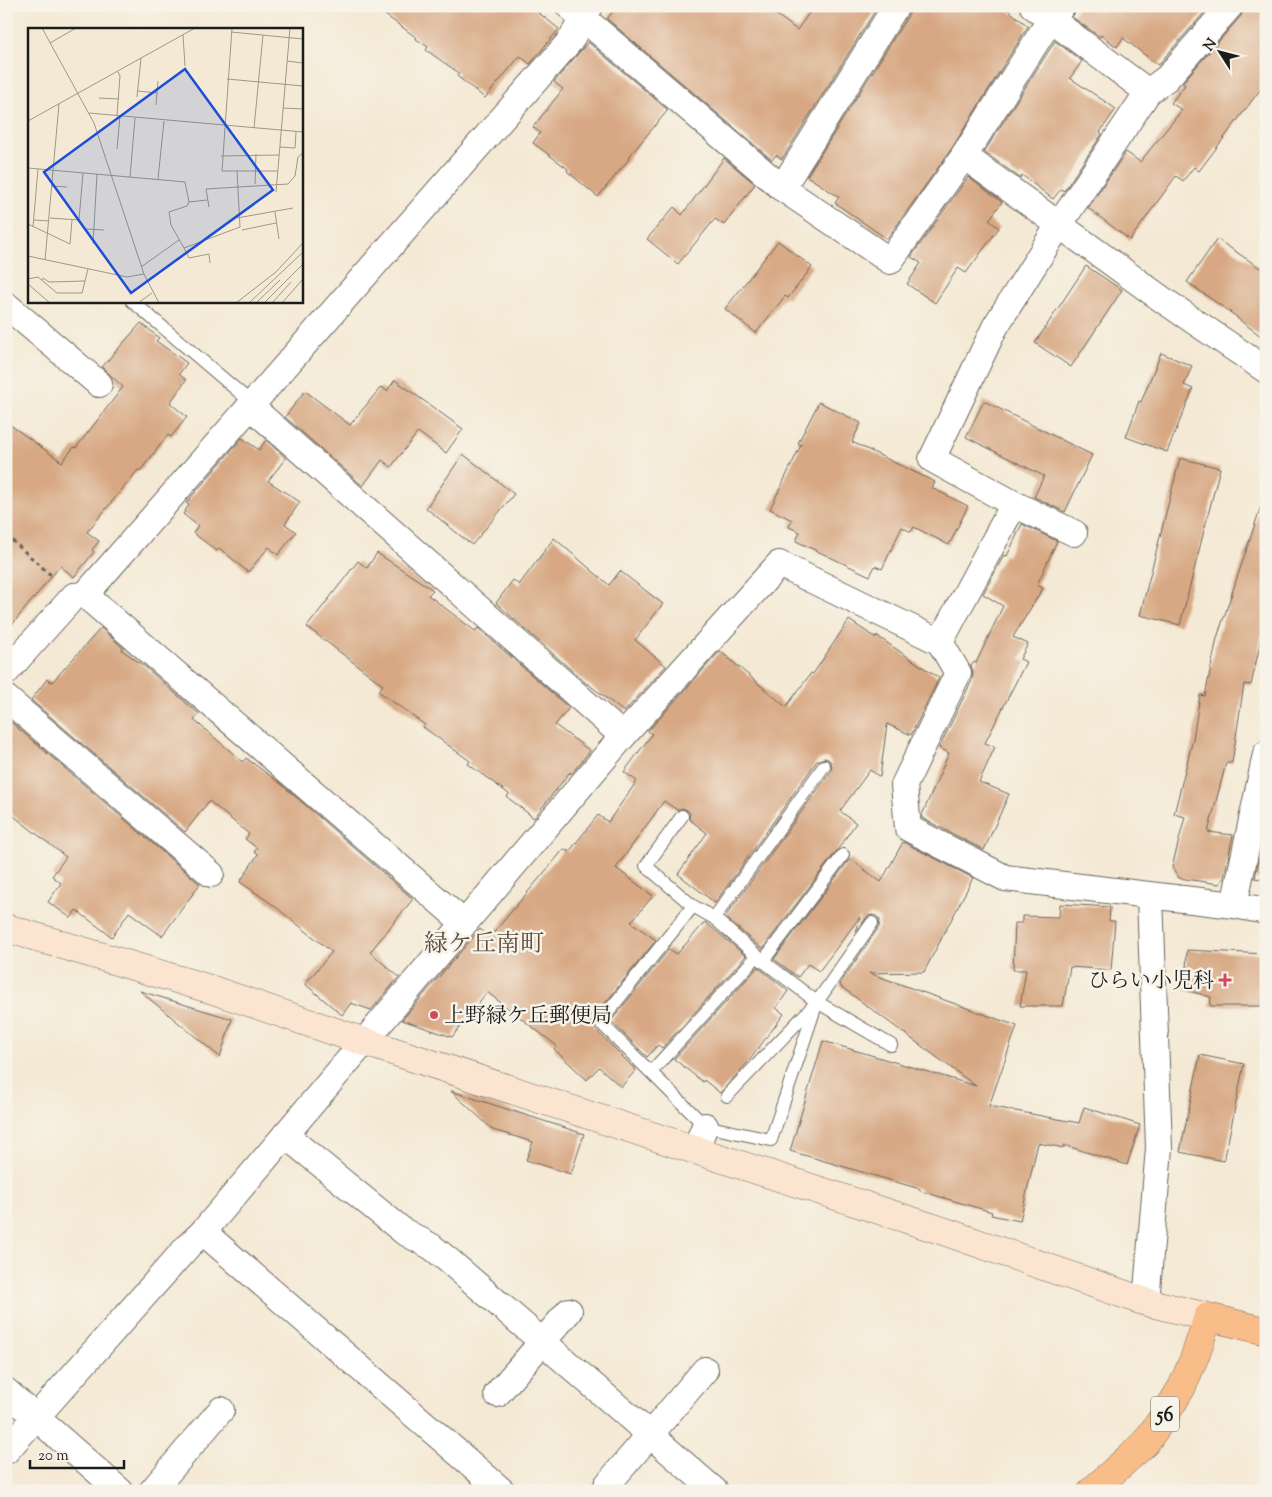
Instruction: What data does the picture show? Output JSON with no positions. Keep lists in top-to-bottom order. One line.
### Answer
{"streets":{"main road":["56"]},"districts":["緑ケ丘南町"],"places":{"health":["ひらい小児科"],"other":["上野緑ケ丘郵便局"]},"scale_bar":"20 m","north":"top left"}
